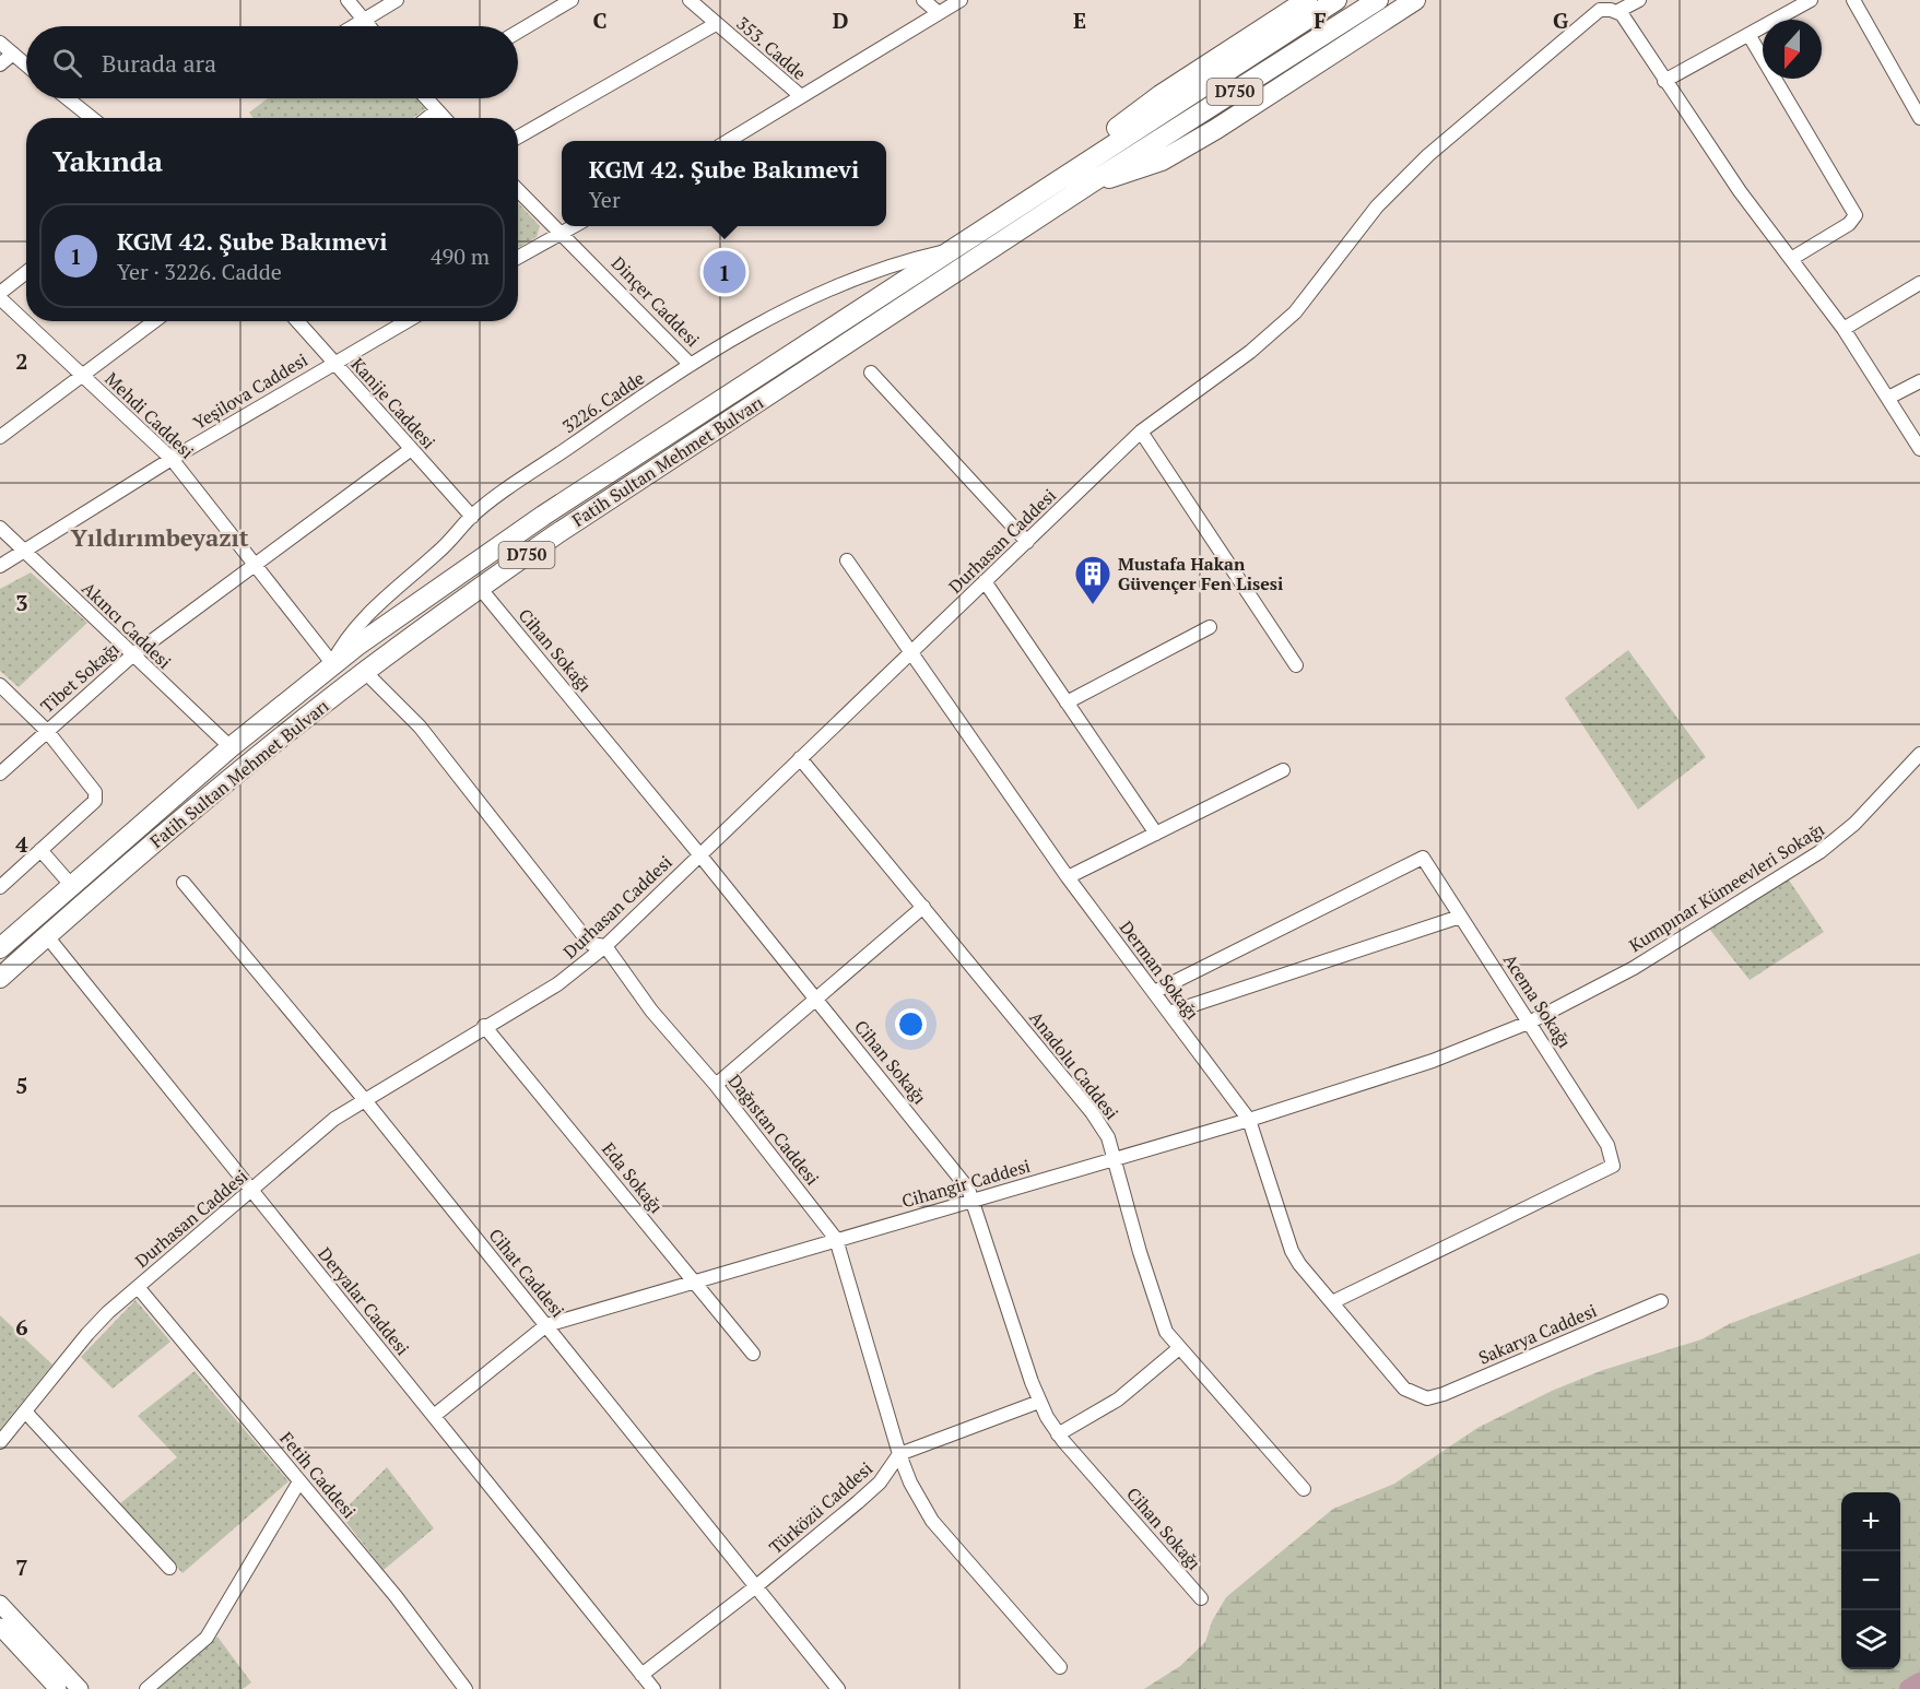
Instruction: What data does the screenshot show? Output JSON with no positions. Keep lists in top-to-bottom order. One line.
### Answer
{"streets":{"highway":["D750","Fatih Sultan Mehmet Bulvarı"],"street":["353. Cadde","Dinçer Caddesi","Yeşilova Caddesi","3226. Cadde","Kanije Caddesi","Mehdi Caddesi","Durhasan Caddesi","Akıncı Caddesi","Cihan Sokağı","Tibet Sokağı","Kumpınar Kümeevleri Sokağı","Derman Sokağı","Acema Sokağı","Anadolu Caddesi","Dağıstan Caddesi","Eda Sokağı","Cihangir Caddesi","Cihat Caddesi","Deryalar Caddesi","Sakarya Caddesi","Fetih Caddesi","Türközü Caddesi"]},"crossings":[["Dinçer Caddesi","3226. Cadde"],["Yeşilova Caddesi","Kanije Caddesi"],["Yeşilova Caddesi","Mehdi Caddesi"],["Yeşilova Caddesi","Akıncı Caddesi"],["3226. Cadde","Kanije Caddesi"],["3226. Cadde","Mehdi Caddesi"],["3226. Cadde","Fatih Sultan Mehmet Bulvarı"],["Kanije Caddesi","Tibet Sokağı"],["Mehdi Caddesi","Fatih Sultan Mehmet Bulvarı"],["Mehdi Caddesi","Tibet Sokağı"],["Fatih Sultan Mehmet Bulvarı","Akıncı Caddesi"],["Fatih Sultan Mehmet Bulvarı","Cihan Sokağı"],["Fatih Sultan Mehmet Bulvarı","Dağıstan Caddesi"],["Fatih Sultan Mehmet Bulvarı","Deryalar Caddesi"],["Durhasan Caddesi","Cihan Sokağı"],["Durhasan Caddesi","Derman Sokağı"],["Durhasan Caddesi","Anadolu Caddesi"],["Durhasan Caddesi","Dağıstan Caddesi"],["Durhasan Caddesi","Eda Sokağı"],["Durhasan Caddesi","Cihat Caddesi"],["Durhasan Caddesi","Deryalar Caddesi"],["Durhasan Caddesi","Fetih Caddesi"],["Akıncı Caddesi","Tibet Sokağı"],["Cihan Sokağı","Cihangir Caddesi"],["Kumpınar Kümeevleri Sokağı","Acema Sokağı"],["Kumpınar Kümeevleri Sokağı","Cihangir Caddesi"],["Derman Sokağı","Acema Sokağı"],["Derman Sokağı","Cihangir Caddesi"],["Derman Sokağı","Sakarya Caddesi"],["Acema Sokağı","Cihangir Caddesi"],["Anadolu Caddesi","Cihangir Caddesi"],["Dağıstan Caddesi","Cihangir Caddesi"],["Dağıstan Caddesi","Türközü Caddesi"],["Eda Sokağı","Cihangir Caddesi"],["Cihangir Caddesi","Cihat Caddesi"],["Cihangir Caddesi","Deryalar Caddesi"],["Cihat Caddesi","Türközü Caddesi"],["Deryalar Caddesi","Türközü Caddesi"]],"districts":["Yıldırımbeyazıt"],"places":{"building":["Mustafa Hakan Güvençer Fen Lisesi"]},"north":"bottom","page":{"search":"Burada ara","heading":"Yakında","popup":["KGM 42. Şube Bakımevi","Yer"],"list":[{"mark":"1","name":"KGM 42. Şube Bakımevi","note":"Yer · 3226. Cadde","value":"490 m"}],"pins":"1","map_buttons":["+","−"]},"grid":{"columns":["C","D","E","F","G"],"rows":["2","3","4","5","6","7"]}}
